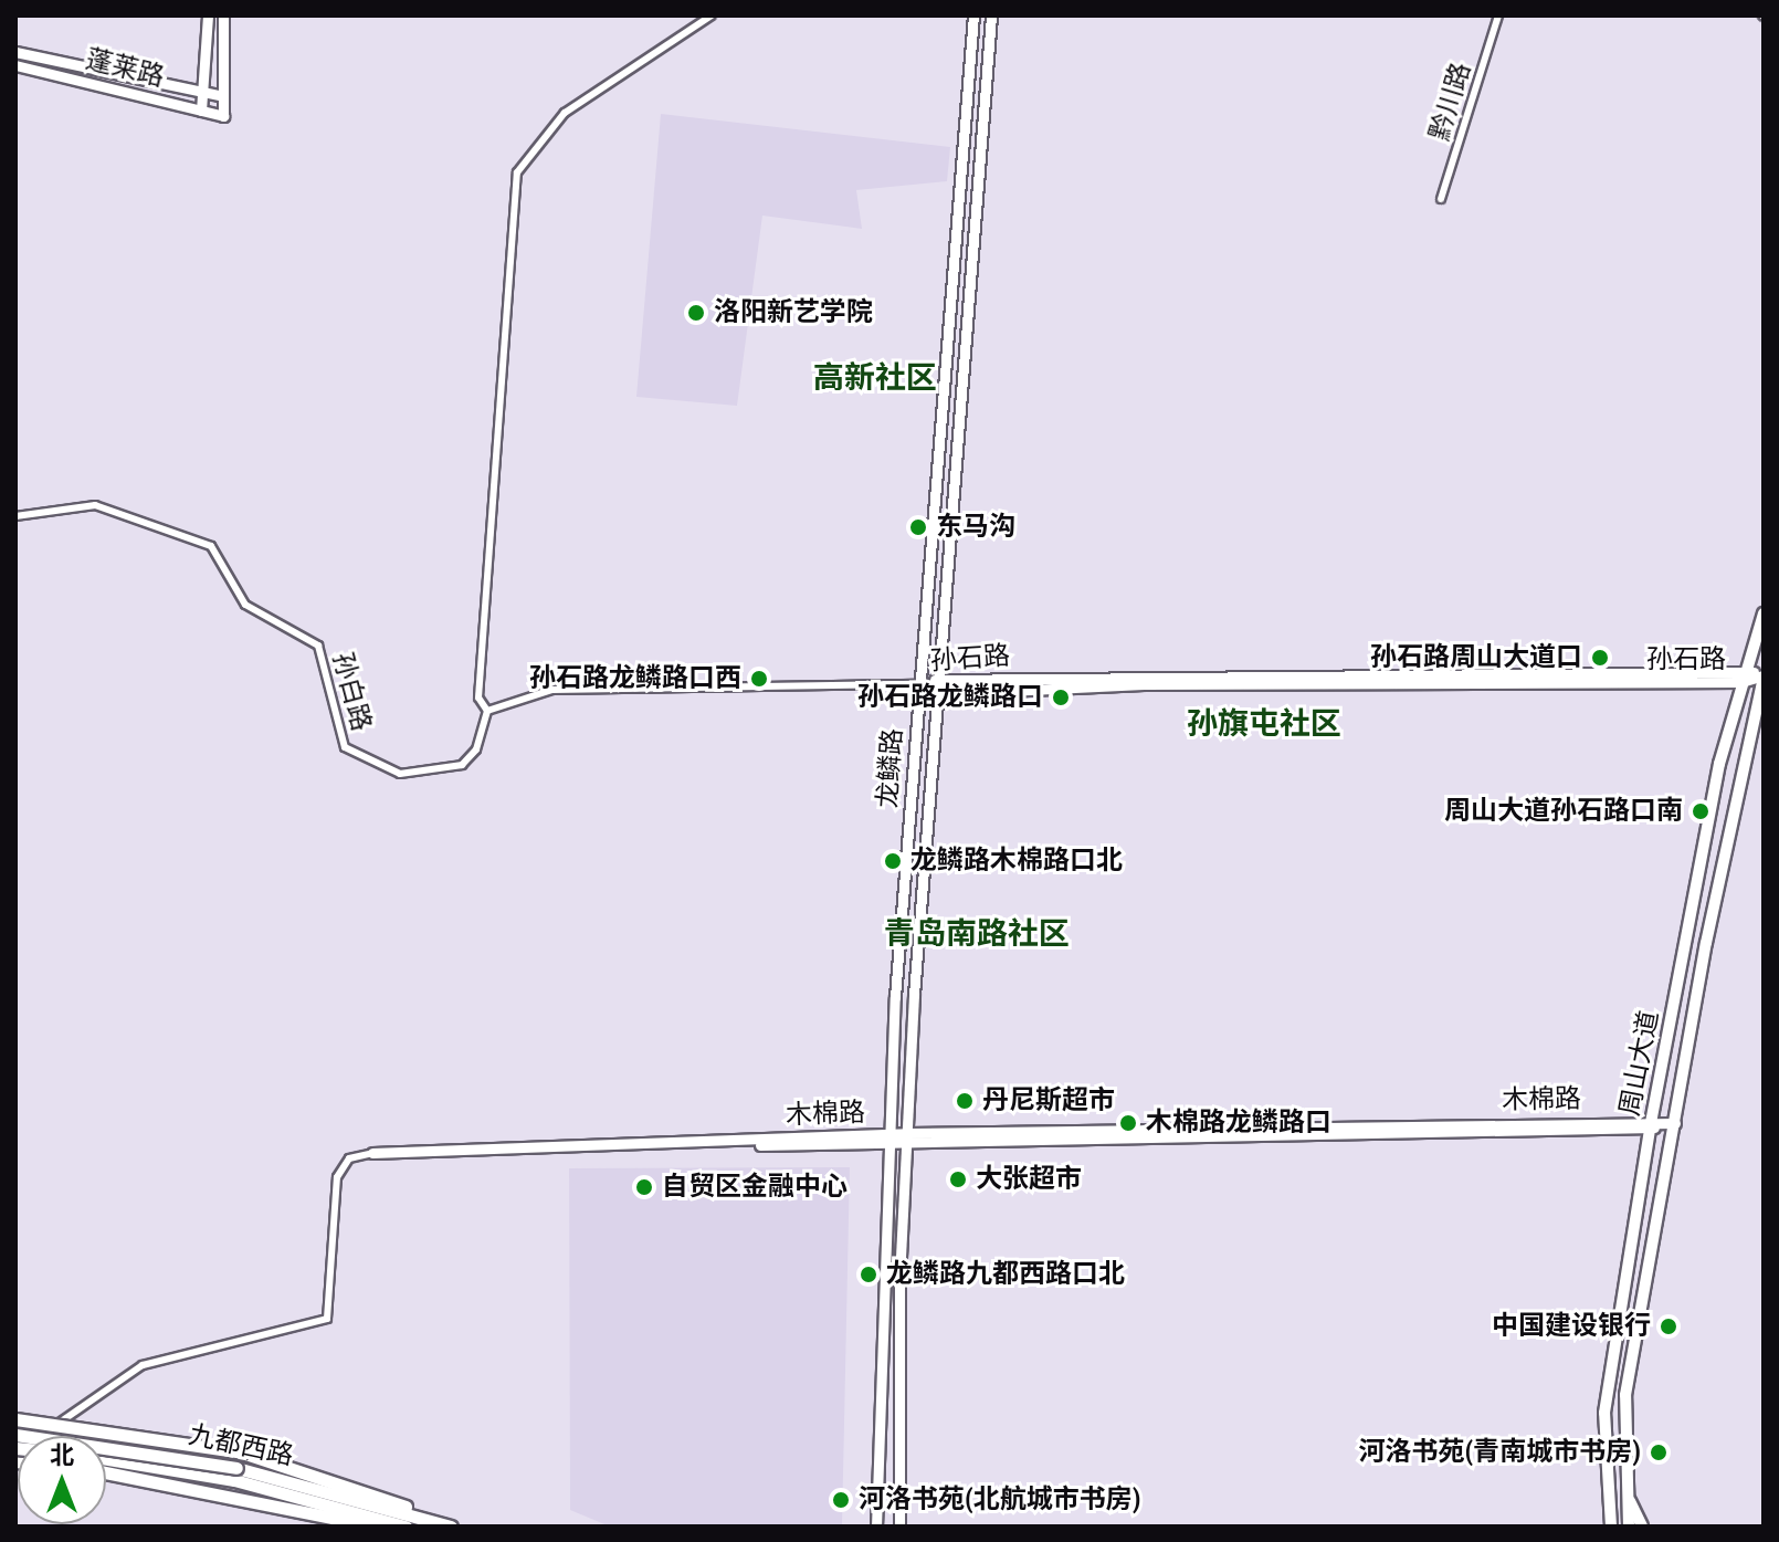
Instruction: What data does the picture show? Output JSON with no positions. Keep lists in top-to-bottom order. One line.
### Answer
{"streets":{"highway":["九都西路"],"main road":["蓬莱路","孙石路","龙鳞路","周山大道","木棉路"],"street":["黔川路","孙白路"]},"crossings":[["孙石路","龙鳞路"],["孙石路","周山大道"],["龙鳞路","木棉路"],["周山大道","木棉路"]],"districts":["高新社区","孙旗屯社区","青岛南路社区"],"places":["洛阳新艺学院","东马沟","孙石路周山大道口","孙石路龙鳞路口西","孙石路龙鳞路口","周山大道孙石路口南","龙鳞路木棉路口北","丹尼斯超市","木棉路龙鳞路口","大张超市","自贸区金融中心","龙鳞路九都西路口北","中国建设银行","河洛书苑(青南城市书房)","河洛书苑(北航城市书房)"],"north":"top"}
